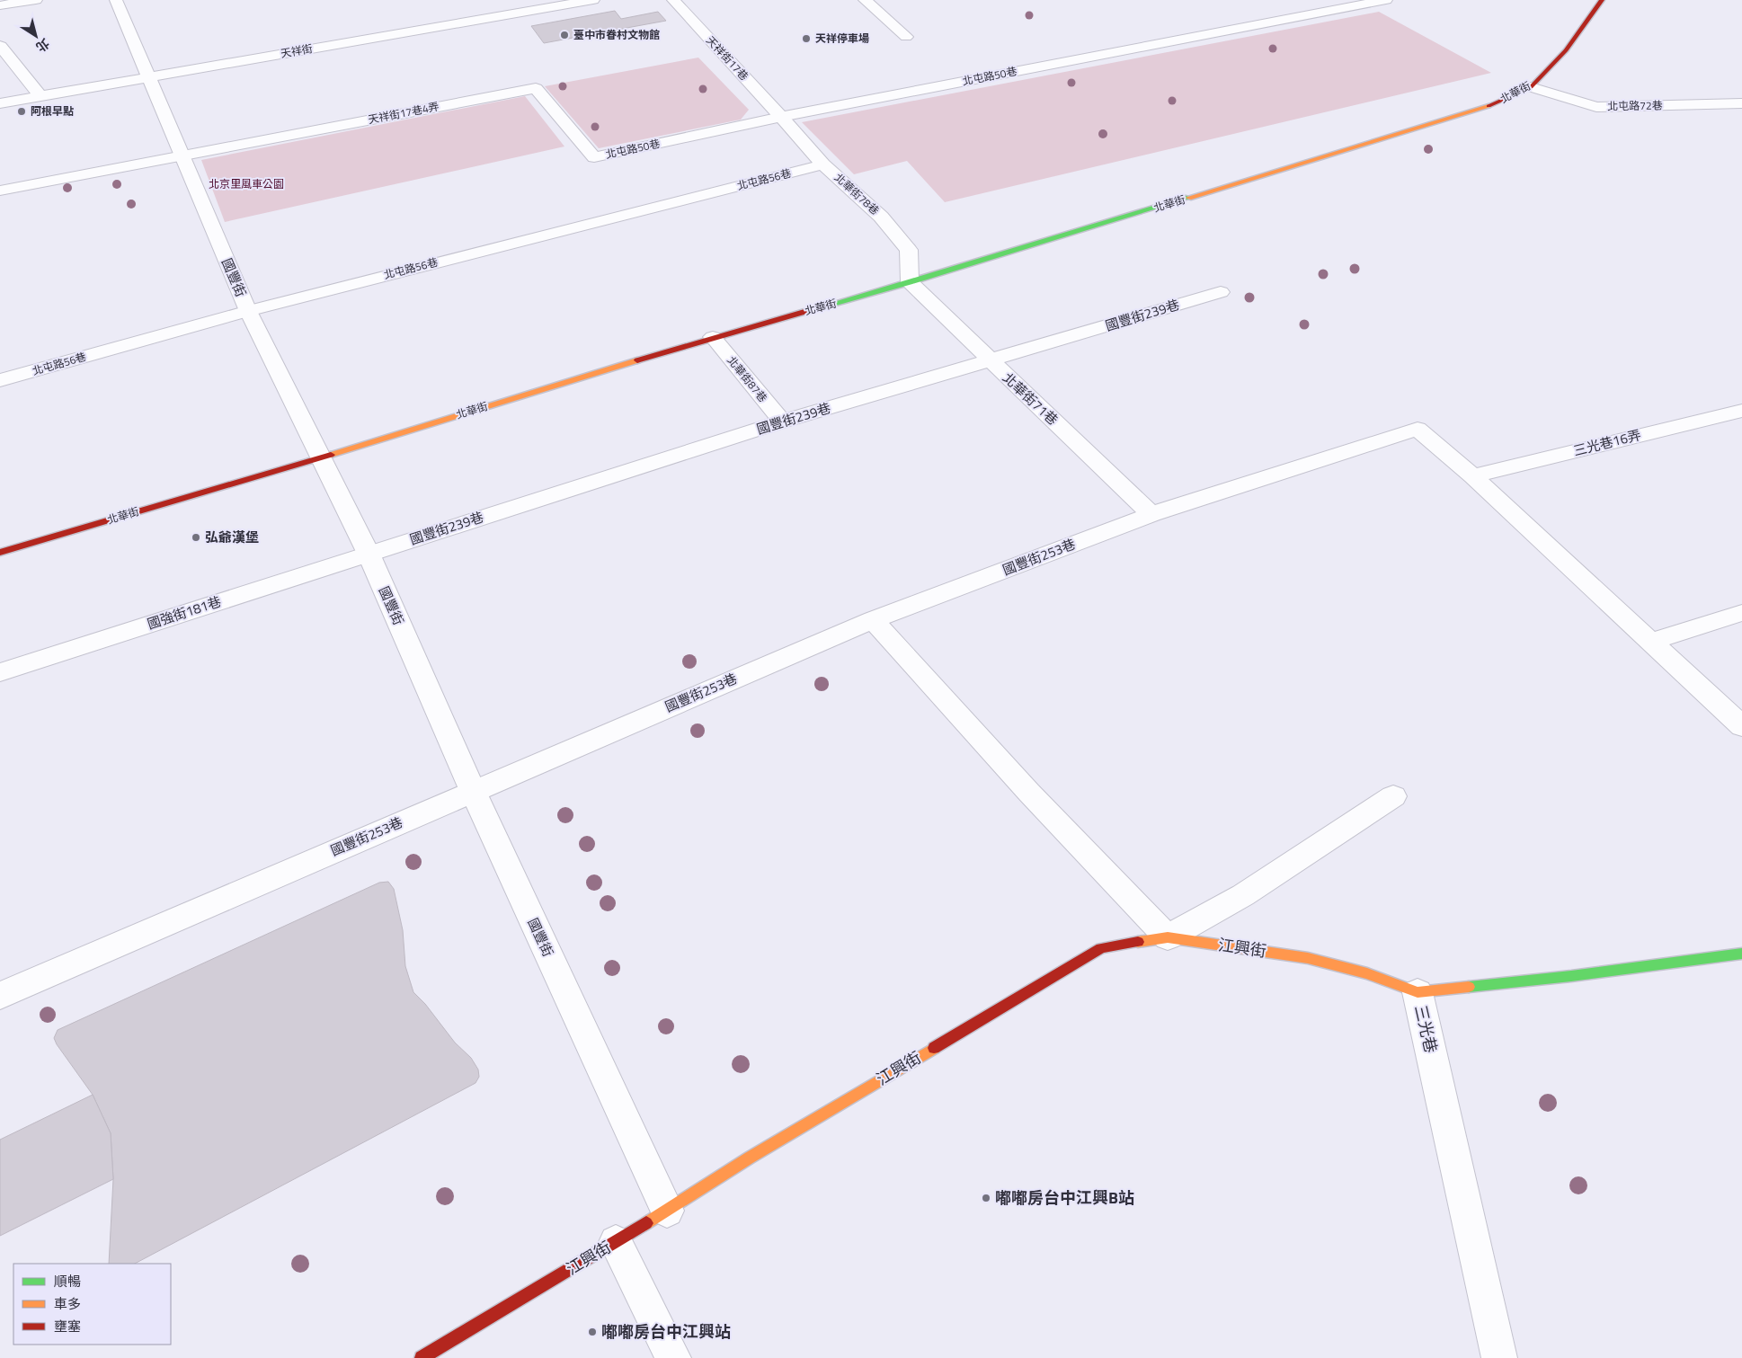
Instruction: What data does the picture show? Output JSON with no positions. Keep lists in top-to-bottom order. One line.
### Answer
{"streets":{"street":["天祥街","天祥街17巷","北屯路50巷","北華街","北屯路72巷","天祥街17巷4弄","北屯路56巷","北華街78巷","國豐街","國豐街239巷","北華街87巷","北華街71巷","三光巷16弄","國豐街253巷","國強街181巷","江興街","三光巷"]},"crossings":[["天祥街","國豐街"],["天祥街17巷","北屯路50巷"],["天祥街17巷","北華街78巷"],["北屯路50巷","天祥街17巷4弄"],["北屯路50巷","北華街78巷"],["北華街","北屯路72巷"],["北華街","北華街78巷"],["北華街","國豐街"],["北華街","北華街87巷"],["北華街","北華街71巷"],["天祥街17巷4弄","國豐街"],["北屯路56巷","北華街78巷"],["北屯路56巷","國豐街"],["北華街78巷","北華街71巷"],["國豐街","國豐街239巷"],["國豐街","國豐街253巷"],["國豐街","國強街181巷"],["國豐街","江興街"],["國豐街239巷","北華街87巷"],["國豐街239巷","北華街71巷"],["國豐街239巷","國強街181巷"],["北華街71巷","國豐街253巷"],["三光巷16弄","國豐街253巷"],["江興街","三光巷"]],"parks":["北京里風車公園"],"places":["臺中市眷村文物館","天祥停車場","阿根早點","弘爺漢堡","嘟嘟房台中江興B站","嘟嘟房台中江興站"],"legend":["順暢","車多","壅塞"],"north":"bottom right"}
